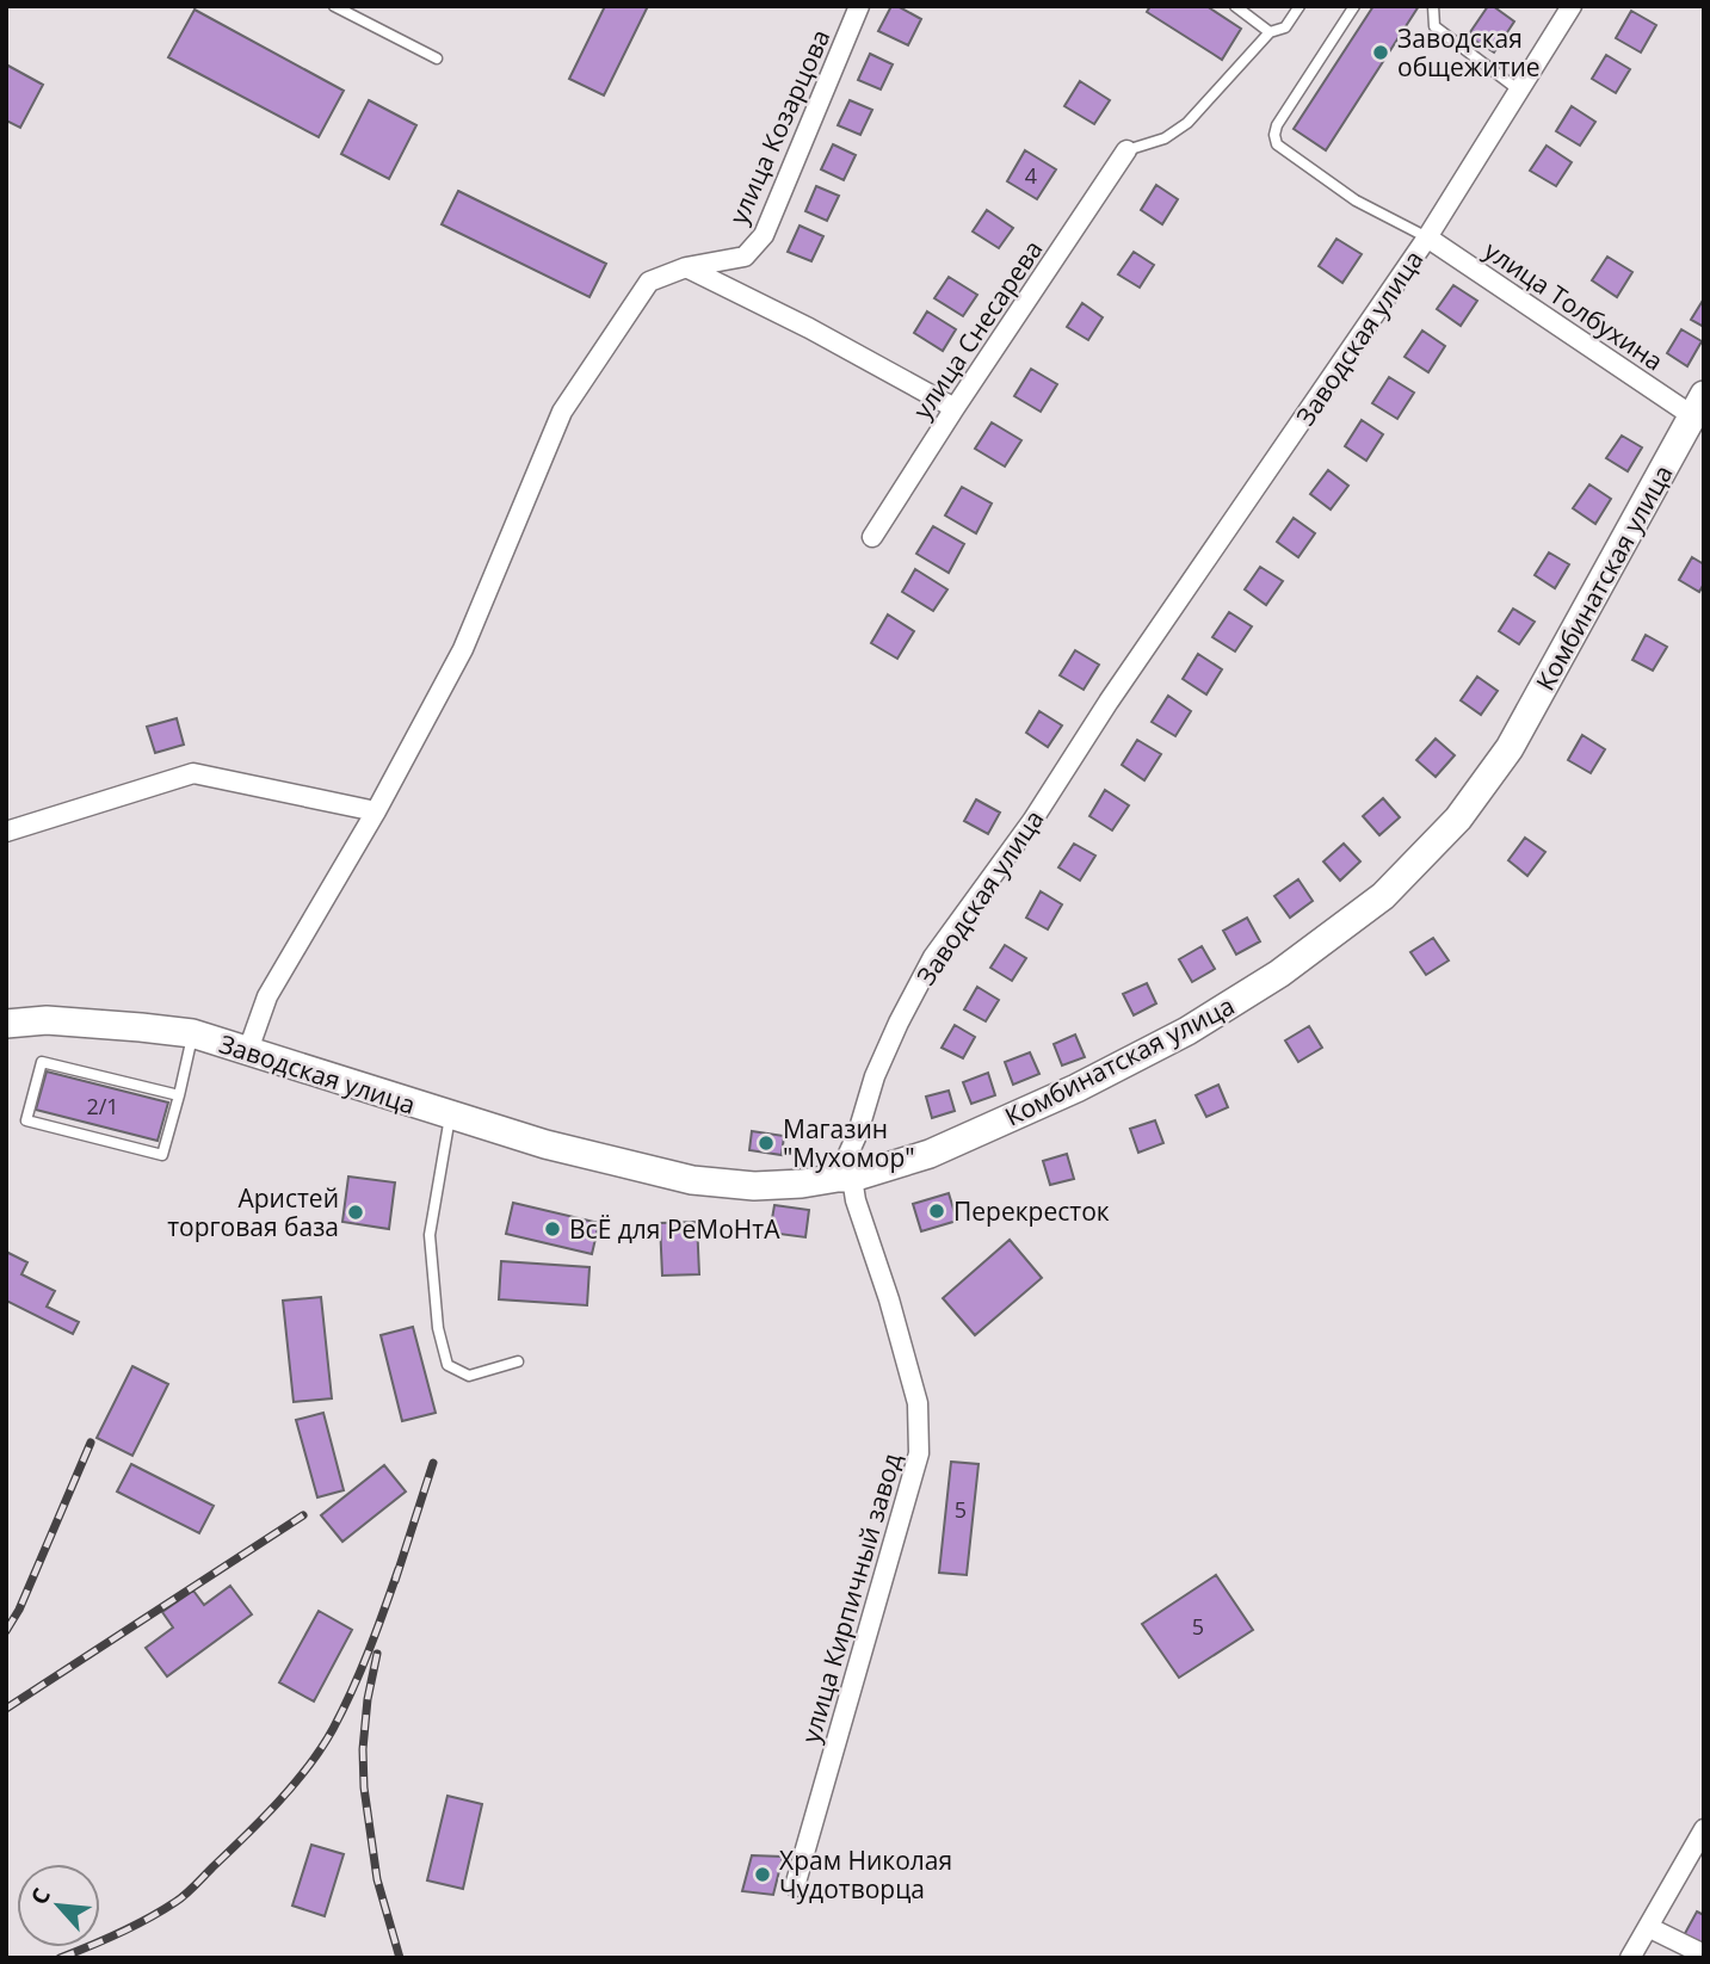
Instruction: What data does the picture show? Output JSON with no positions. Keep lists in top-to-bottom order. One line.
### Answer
{"streets":{"main road":["Заводская улица","Комбинатская улица"],"street":["улица Козарцова","улица Толбухина","улица Снесарева","улица Кирпичный завод"]},"crossings":[["улица Козарцова","Заводская улица"],["улица Толбухина","Заводская улица"],["улица Толбухина","Комбинатская улица"],["Заводская улица","Комбинатская улица"],["Заводская улица","улица Кирпичный завод"],["Комбинатская улица","улица Кирпичный завод"]],"places":["Заводская общежитие","Магазин \"Мухомор\"","Перекресток","Аристей торговая база","ВсЁ для РеМоНтА","Храм Николая Чудотворца"],"house_numbers":["4","2/1","5","5"],"north":"top left"}
